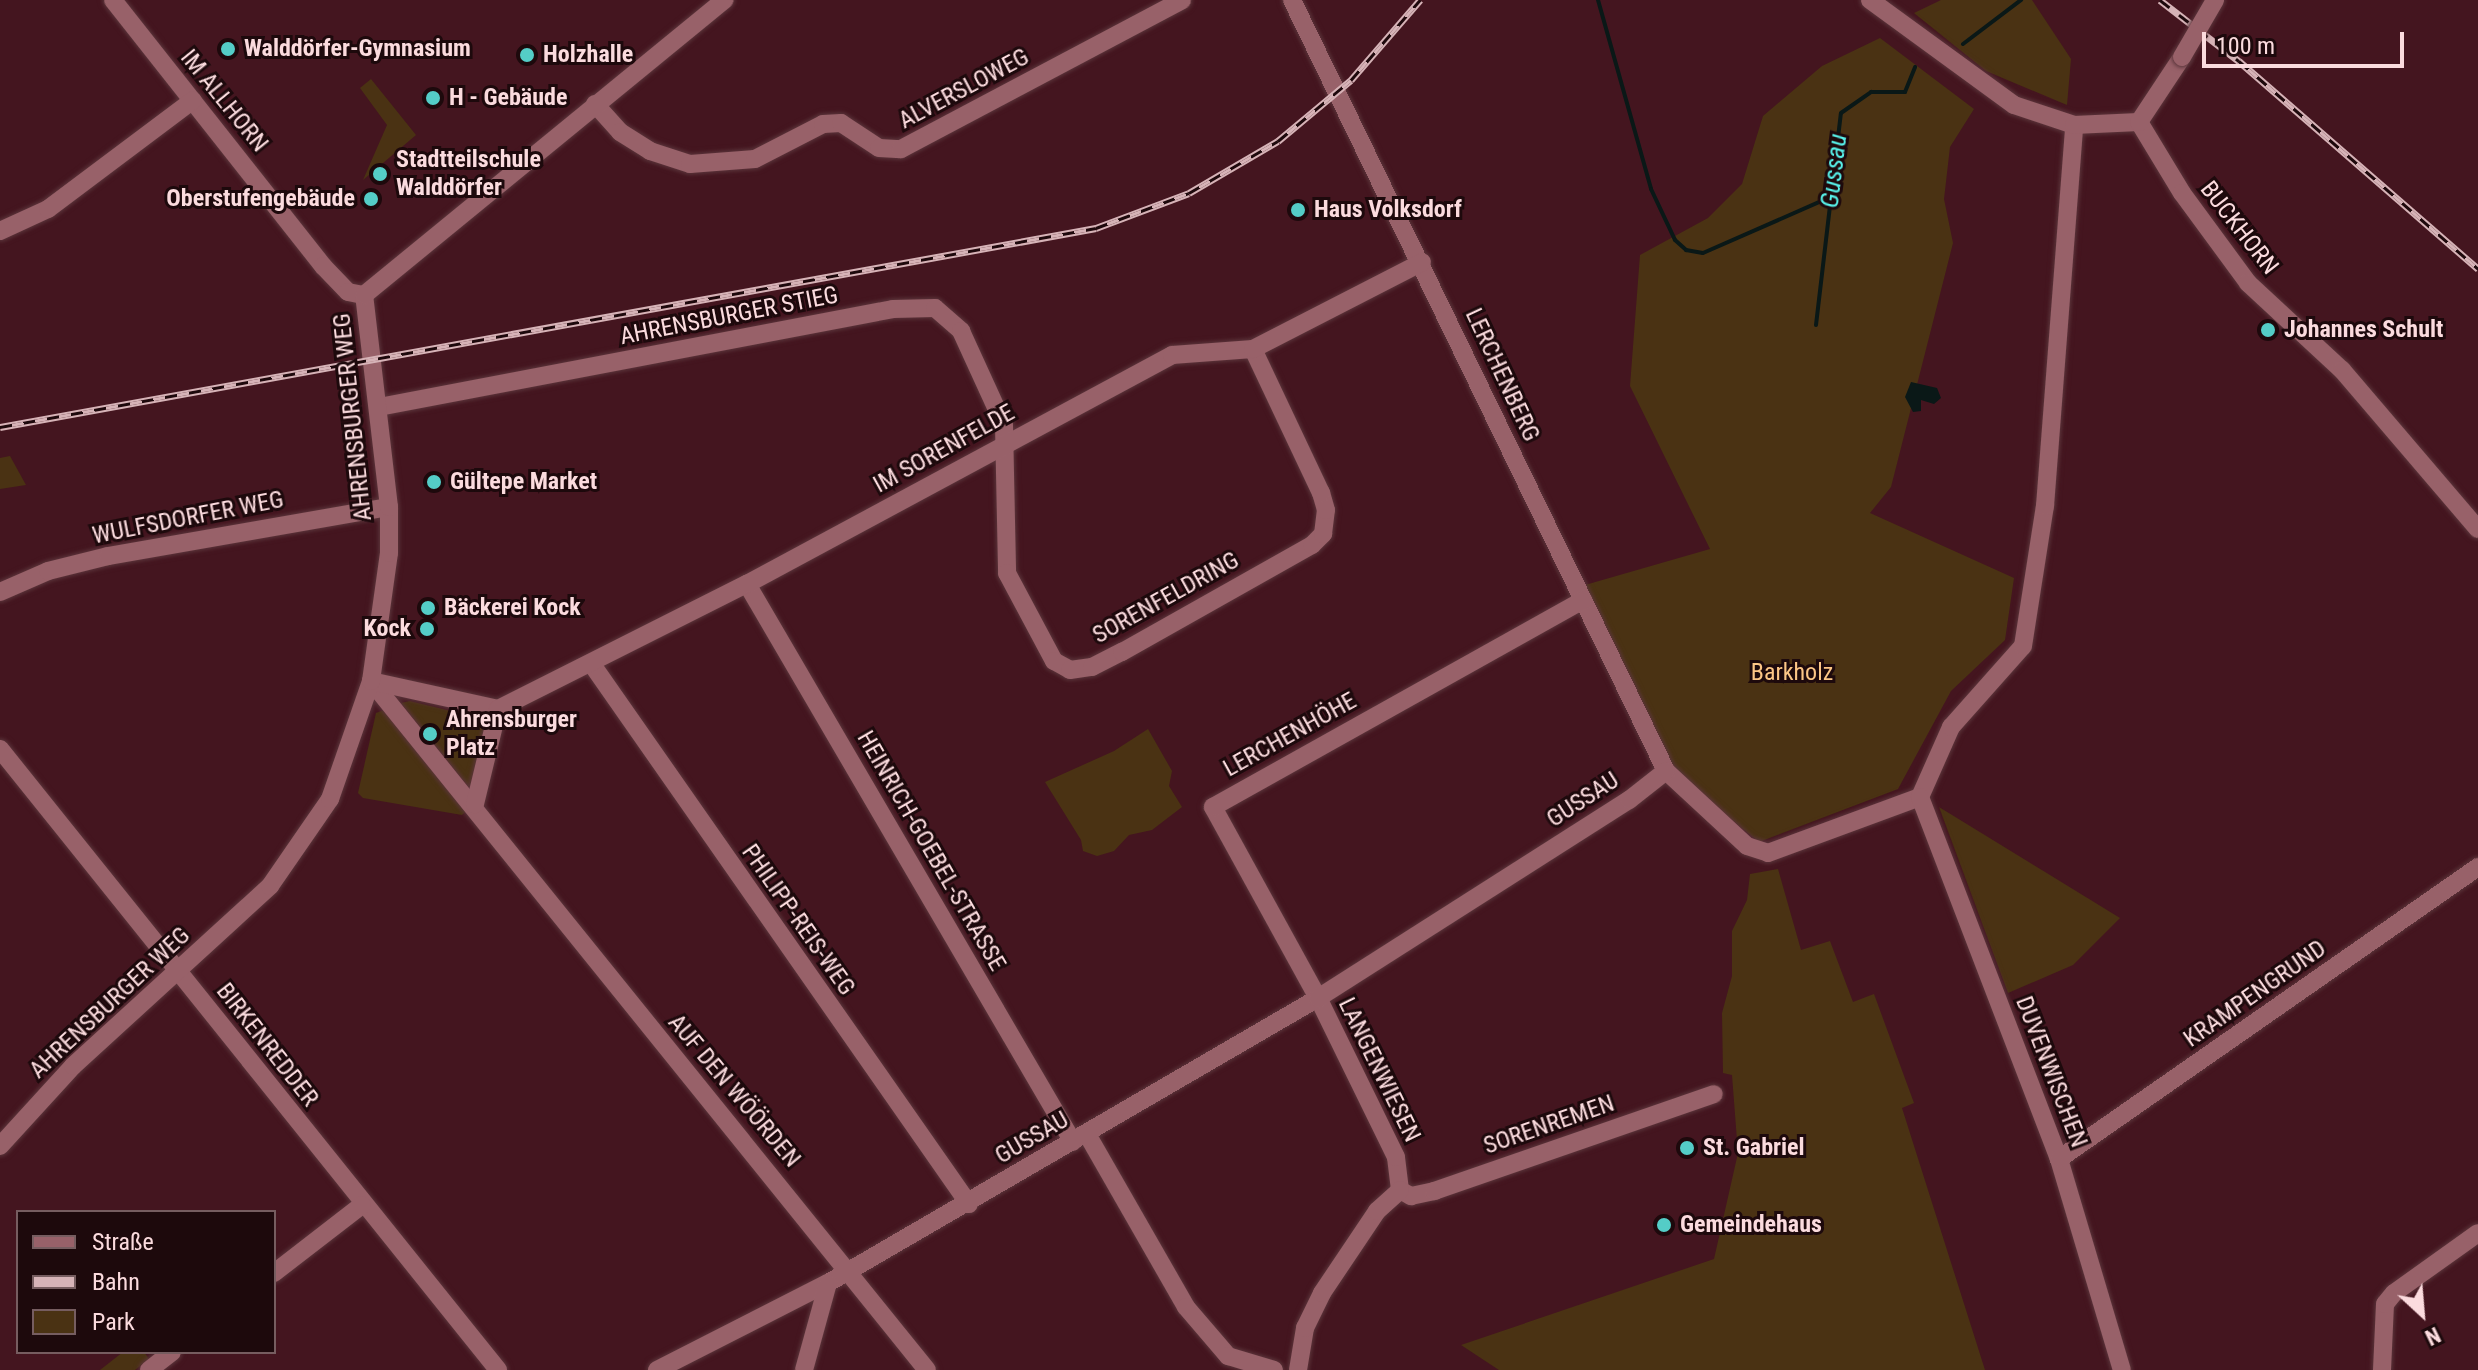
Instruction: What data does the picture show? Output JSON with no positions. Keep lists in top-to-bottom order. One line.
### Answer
{"streets":{"street":["ALVERSLOWEG","IM ALLHORN","BUCKHORN","AHRENSBURGER STIEG","LERCHENBERG","AHRENSBURGER WEG","IM SORENFELDE","WULFSDORFER WEG","SORENFELDRING","LERCHENHÖHE","GUSSAU","HEINRICH-GOEBEL-STRASSE","PHILIPP-REIS-WEG","KRAMPENGRUND","BIRKENREDDER","LANGENWIESEN","DUVENWISCHEN","AUF DEN WÖÖRDEN","SORENREMEN"]},"crossings":[["ALVERSLOWEG","AHRENSBURGER WEG"],["IM ALLHORN","AHRENSBURGER WEG"],["AHRENSBURGER STIEG","AHRENSBURGER WEG"],["AHRENSBURGER STIEG","IM SORENFELDE"],["AHRENSBURGER STIEG","SORENFELDRING"],["LERCHENBERG","IM SORENFELDE"],["LERCHENBERG","LERCHENHÖHE"],["LERCHENBERG","GUSSAU"],["AHRENSBURGER WEG","WULFSDORFER WEG"],["AHRENSBURGER WEG","BIRKENREDDER"],["IM SORENFELDE","SORENFELDRING"],["IM SORENFELDE","HEINRICH-GOEBEL-STRASSE"],["IM SORENFELDE","PHILIPP-REIS-WEG"],["LERCHENHÖHE","GUSSAU"],["LERCHENHÖHE","LANGENWIESEN"],["GUSSAU","HEINRICH-GOEBEL-STRASSE"],["GUSSAU","PHILIPP-REIS-WEG"],["GUSSAU","LANGENWIESEN"],["GUSSAU","AUF DEN WÖÖRDEN"],["KRAMPENGRUND","DUVENWISCHEN"],["LANGENWIESEN","SORENREMEN"]],"water":["Gussau"],"parks":["Barkholz"],"places":["Walddörfer-Gymnasium","Holzhalle","H - Gebäude","Stadtteilschule Walddörfer","Oberstufengebäude","Haus Volksdorf","Johannes Schult","Gültepe Market","Bäckerei Kock","Kock","Ahrensburger Platz","St. Gabriel","Gemeindehaus"],"legend":["Straße","Bahn","Park"],"scale_bar":"100 m","north":"bottom right"}
